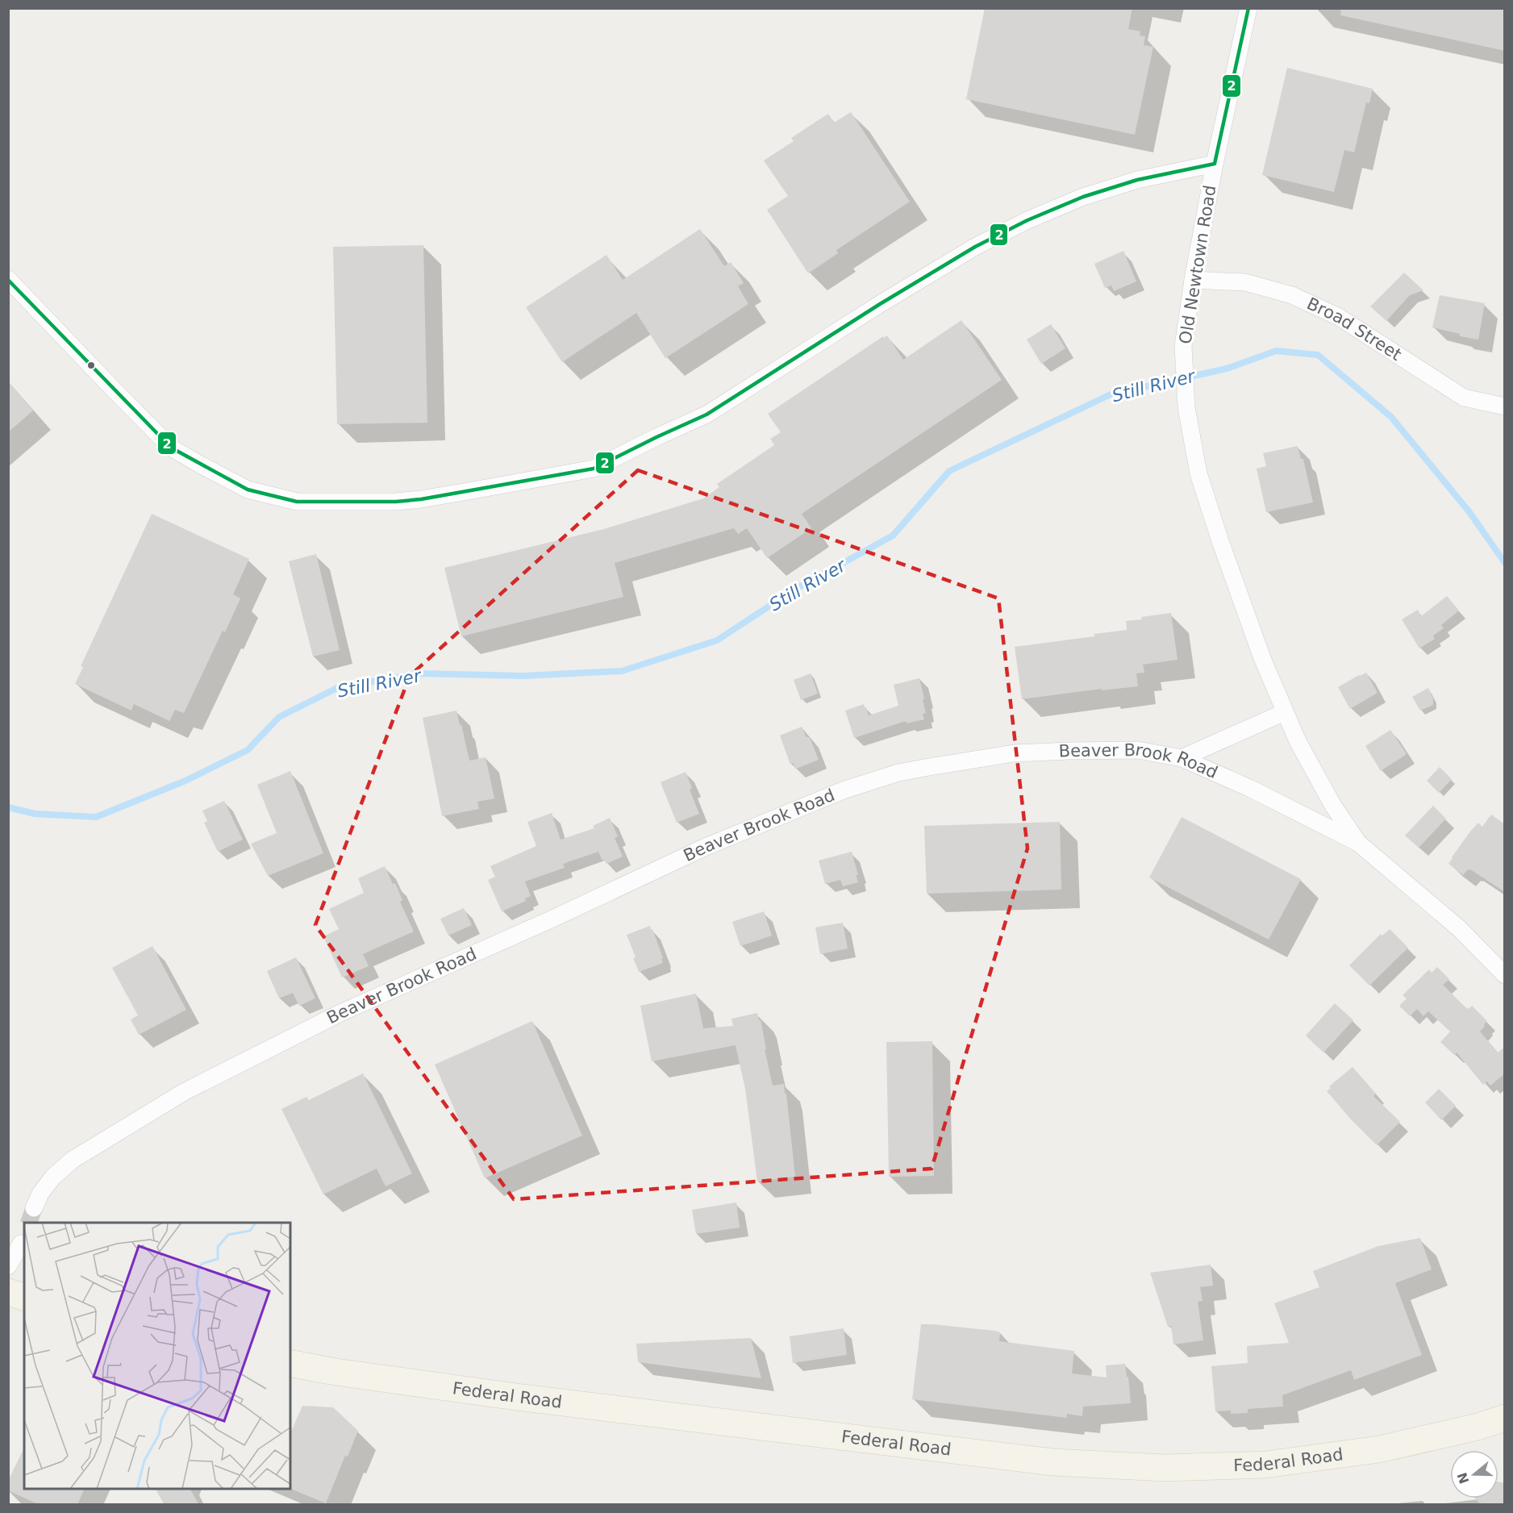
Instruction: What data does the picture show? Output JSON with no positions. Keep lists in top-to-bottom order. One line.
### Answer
{"streets":{"main road":["Federal Road"],"street":["Old Newtown Road","Broad Street","Beaver Brook Road"]},"crossings":[["Old Newtown Road","Broad Street"],["Old Newtown Road","Beaver Brook Road"]],"water":["Still River"],"lines":["transit line 2"],"north":"left"}
